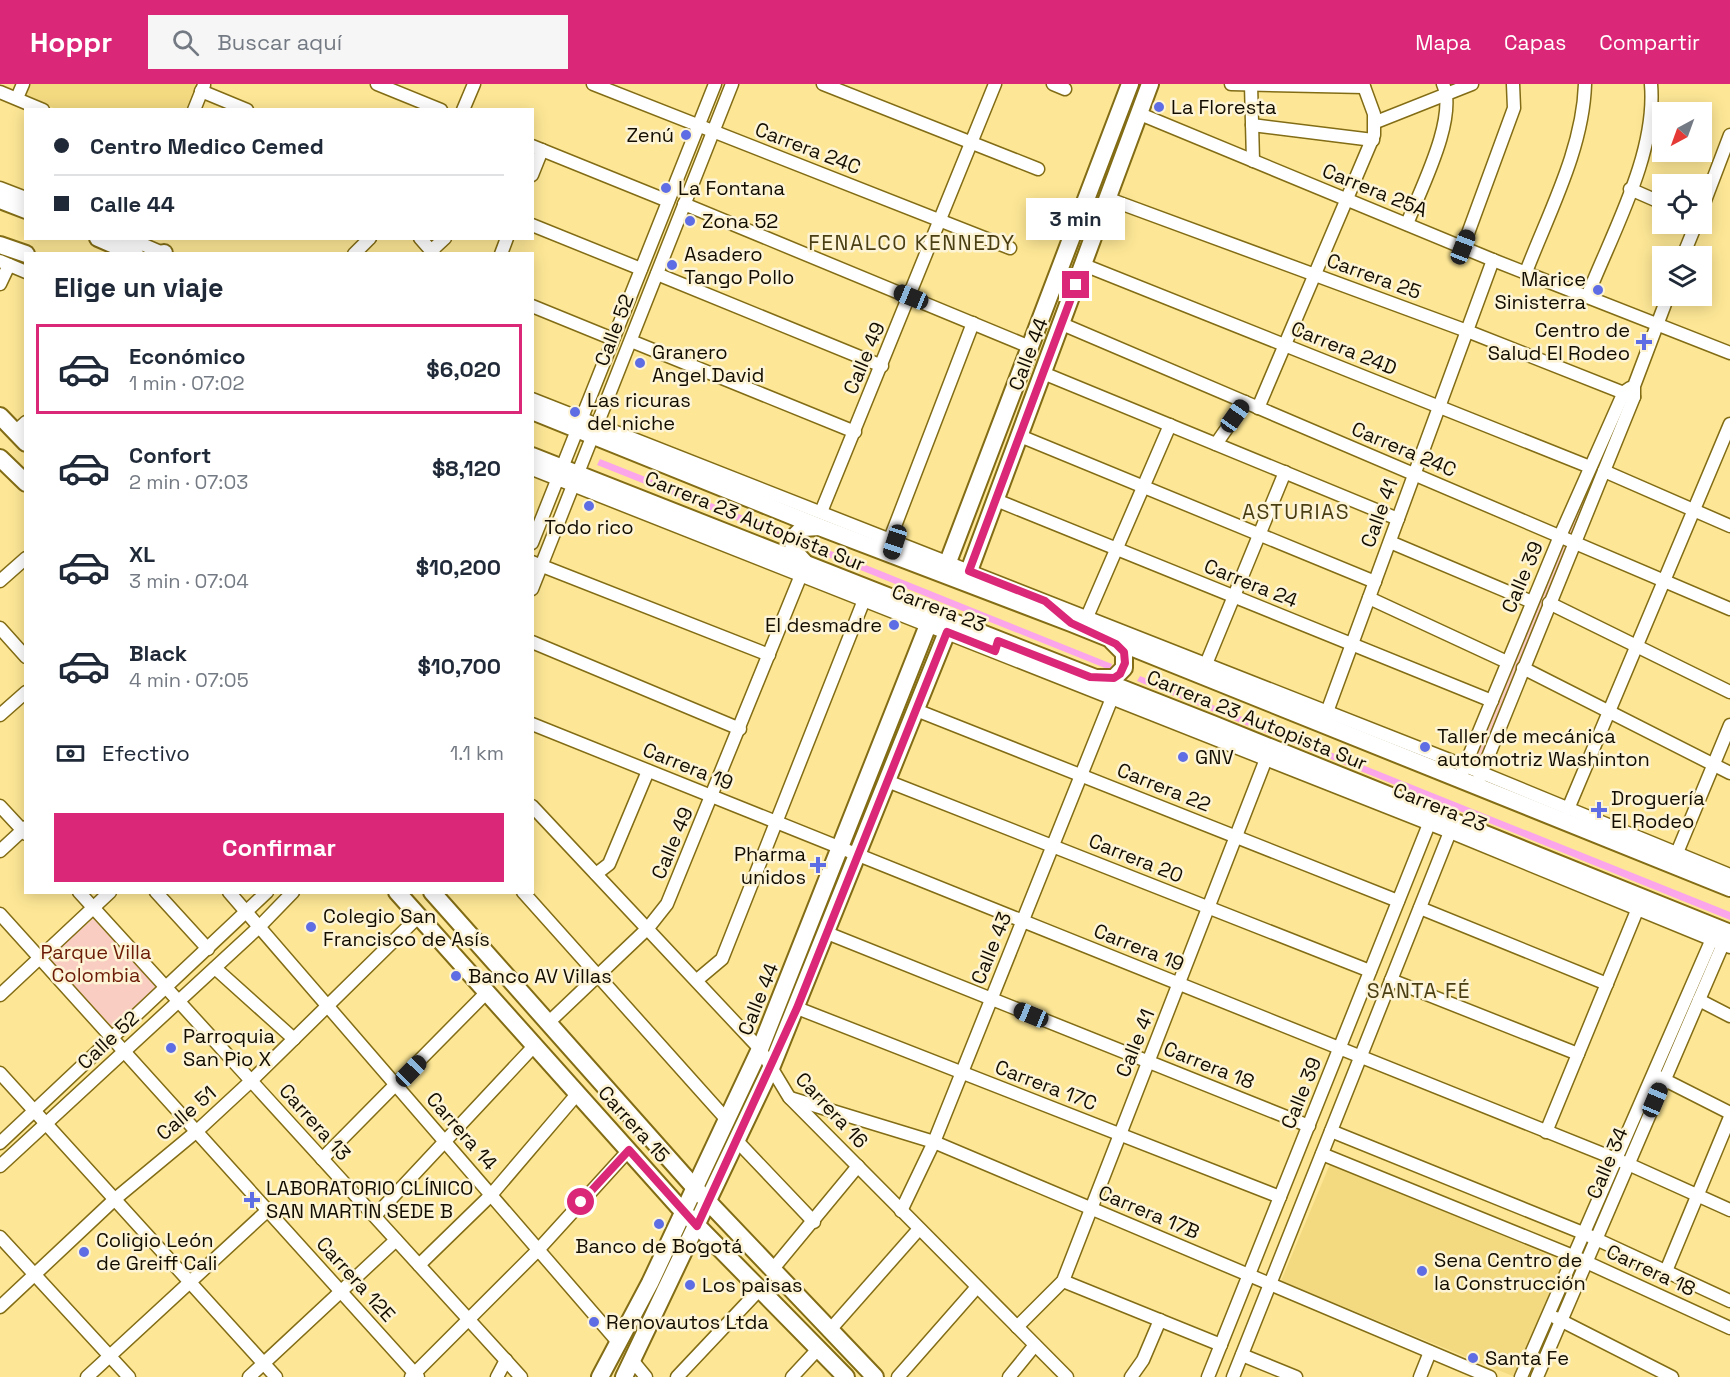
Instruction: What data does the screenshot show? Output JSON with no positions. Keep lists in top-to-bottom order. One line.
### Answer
{"streets":{"main road":["Calle 44","Carrera 23 Autopista Sur","Carrera 15"],"street":["Carrera 24C","Carrera 25A","Carrera 25","Calle 52","Carrera 24D","Calle 49","Calle 41","Calle 39","Carrera 24","Carrera 23","Carrera 19","Carrera 22","Carrera 20","Calle 43","Carrera 18","Carrera 17C","Carrera 16","Calle 51","Carrera 13","Carrera 14","Calle 34","Carrera 17B","Carrera 12E"]},"crossings":[["Carrera 24C","Calle 52"],["Carrera 24C","Calle 44"],["Carrera 24C","Calle 49"],["Carrera 24C","Calle 41"],["Carrera 24C","Calle 39"],["Carrera 25A","Calle 44"],["Carrera 25A","Calle 41"],["Carrera 25A","Calle 39"],["Carrera 25","Calle 44"],["Carrera 25","Calle 41"],["Carrera 25","Calle 39"],["Calle 52","Carrera 23 Autopista Sur"],["Calle 52","Carrera 13"],["Calle 52","Carrera 14"],["Calle 52","Carrera 12E"],["Carrera 24D","Calle 44"],["Carrera 24D","Calle 41"],["Carrera 24D","Calle 39"],["Calle 44","Carrera 24"],["Calle 44","Carrera 23"],["Calle 44","Carrera 19"],["Calle 44","Carrera 22"],["Calle 44","Carrera 20"],["Calle 44","Carrera 18"],["Calle 44","Carrera 17C"],["Calle 44","Carrera 16"],["Calle 44","Carrera 15"],["Calle 44","Carrera 14"],["Calle 49","Carrera 23 Autopista Sur"],["Calle 49","Carrera 23"],["Calle 49","Carrera 19"],["Calle 49","Carrera 16"],["Calle 49","Carrera 15"],["Calle 41","Carrera 24"],["Calle 41","Carrera 23"],["Calle 41","Carrera 19"],["Calle 41","Carrera 22"],["Calle 41","Carrera 20"],["Calle 41","Carrera 18"],["Calle 41","Carrera 17C"],["Calle 41","Carrera 16"],["Calle 41","Carrera 17B"],["Carrera 23 Autopista Sur","Calle 39"],["Carrera 23 Autopista Sur","Carrera 23"],["Carrera 23 Autopista Sur","Calle 34"],["Calle 39","Carrera 24"],["Calle 39","Carrera 23"],["Calle 39","Carrera 19"],["Calle 39","Carrera 22"],["Calle 39","Carrera 20"],["Calle 39","Carrera 18"],["Calle 39","Carrera 17C"],["Calle 39","Carrera 17B"],["Carrera 23","Calle 43"],["Carrera 23","Calle 34"],["Carrera 19","Calle 43"],["Carrera 19","Calle 34"],["Carrera 22","Calle 43"],["Carrera 20","Calle 43"],["Calle 43","Carrera 18"],["Calle 43","Carrera 17C"],["Calle 43","Carrera 16"],["Calle 43","Carrera 17B"],["Carrera 18","Calle 34"],["Carrera 16","Carrera 17B"],["Calle 51","Carrera 13"],["Calle 51","Carrera 15"],["Calle 51","Carrera 14"],["Calle 51","Carrera 12E"]],"districts":["FENALCO KENNEDY","ASTURIAS","SANTA FÉ"],"parks":["Parque Villa Colombia"],"places":{"other":["La Floresta","Zenú","La Fontana","Zona 52","Asadero Tango Pollo","Marice Sinisterra","Granero Angel David","Las ricuras del niche","Todo rico","El desmadre","Taller de mecánica automotriz Washinton","GNV","Colegio San Francisco de Asís","Banco AV Villas","Parroquia San Pio X","Banco de Bogotá","Coligio León de Greiff Cali","Sena Centro de la Construcción","Los paisas","Renovautos Ltda","Santa Fe"],"health":["Centro de Salud El Rodeo","Droguería El Rodeo","Pharma unidos","LABORATORIO CLÍNICO SAN MARTIN SEDE B"]},"north":"bottom left","page":{"header":"Hoppr","search":"Buscar aquí","nav":["Mapa","Capas","Compartir"],"banner":["Centro Medico Cemed","Calle 44"],"bubble":"3 min","heading":"Elige un viaje","list":[{"name":"Económico","note":"1 min · 07:02","value":"$6,020"},{"name":"Confort","note":"2 min · 07:03","value":"$8,120"},{"name":"XL","note":"3 min · 07:04","value":"$10,200"},{"name":"Black","note":"4 min · 07:05","value":"$10,700"}],"pay":["Efectivo","1.1 km"],"buttons":"Confirmar"}}
